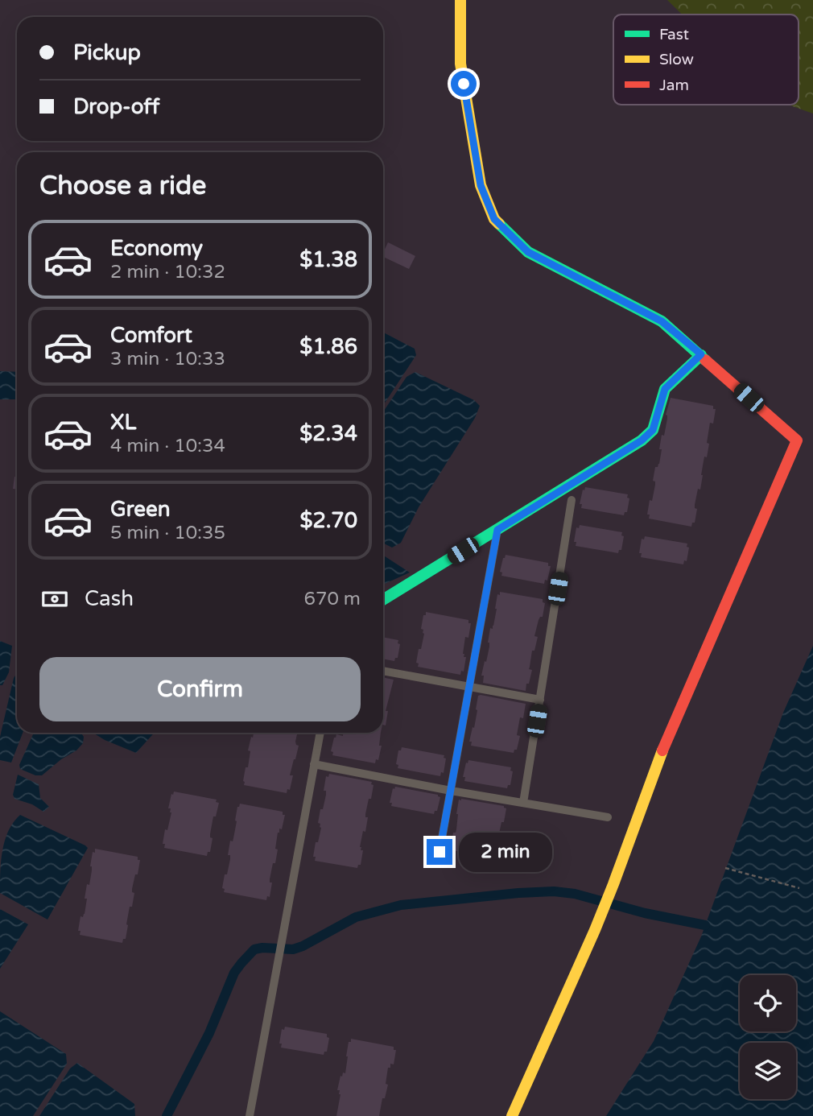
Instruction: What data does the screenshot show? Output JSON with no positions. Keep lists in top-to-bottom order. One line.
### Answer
{"legend":["Fast","Slow","Jam"],"page":{"banner":["Pickup","Drop-off"],"heading":"Choose a ride","list":[{"name":"Economy","note":"2 min · 10:32","value":"$1.38"},{"name":"Comfort","note":"3 min · 10:33","value":"$1.86"},{"name":"XL","note":"4 min · 10:34","value":"$2.34"},{"name":"Green","note":"5 min · 10:35","value":"$2.70"}],"pay":["Cash","670 m"],"buttons":"Confirm","bubble":"2 min"}}
